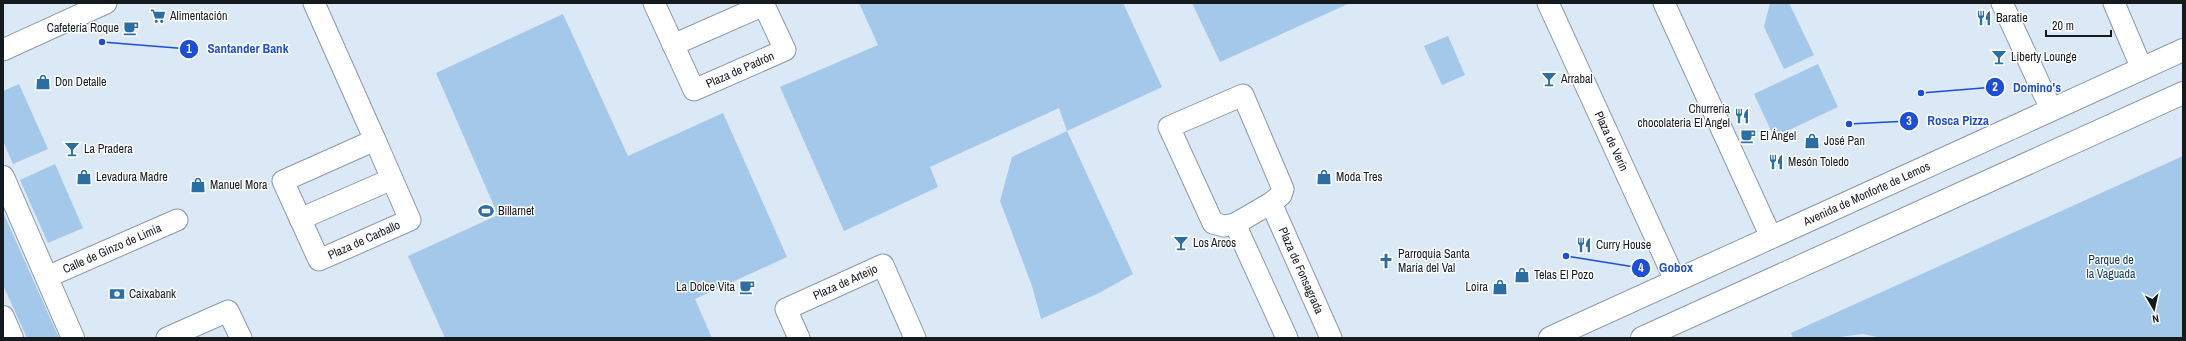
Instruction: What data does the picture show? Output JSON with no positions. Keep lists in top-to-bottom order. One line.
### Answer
{"streets":{"street":["Plaza de Padrón","Plaza de Verín","Avenida de Monforte de Lemos","Plaza de Carballo","Calle de Ginzo de Limia","Plaza de Fonsagrada","Plaza de Arteijo"]},"crossings":[["Plaza de Verín","Avenida de Monforte de Lemos"]],"parks":["Parque de la Vaguada"],"places":{"supermarket":["Alimentación"],"restaurant":["Baratie","Churrería chocolateria El Angel","Mesón Toledo","Curry House"],"cafe":["Cafetería Roque","El Ángel","La Dolce Vita"],"other":["Santander Bank","Domino's","Rosca Pizza","Gobox"],"bar":["Liberty Lounge","Arrabal","La Pradera","Los Arcos"],"shop":["Don Detalle","José Pan","Levadura Madre","Moda Tres","Manuel Mora","Telas El Pozo","Loira"],"sports":["Billarnet"],"church":["Parroquia Santa María del Val"],"bank":["Caixabank"]},"scale_bar":"20 m","north":"bottom"}
